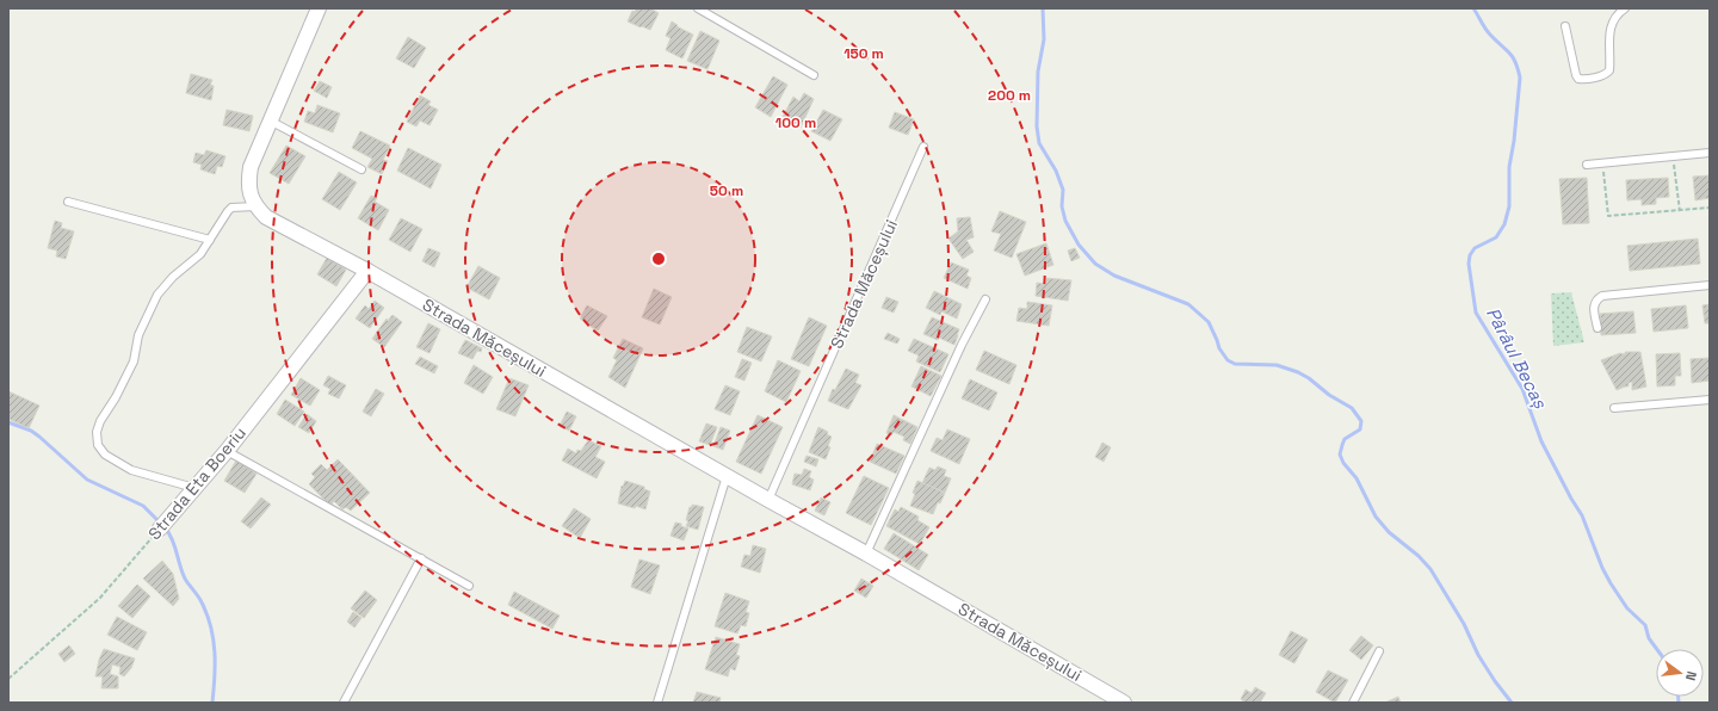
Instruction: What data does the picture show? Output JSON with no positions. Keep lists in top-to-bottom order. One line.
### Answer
{"streets":{"street":["Strada Măceșului","Strada Eta Boeriu"]},"crossings":[["Strada Măceșului","Strada Eta Boeriu"]],"water":["Pârâul Becaș"],"north":"right","rings":["150 m","200 m","100 m","50 m"]}
